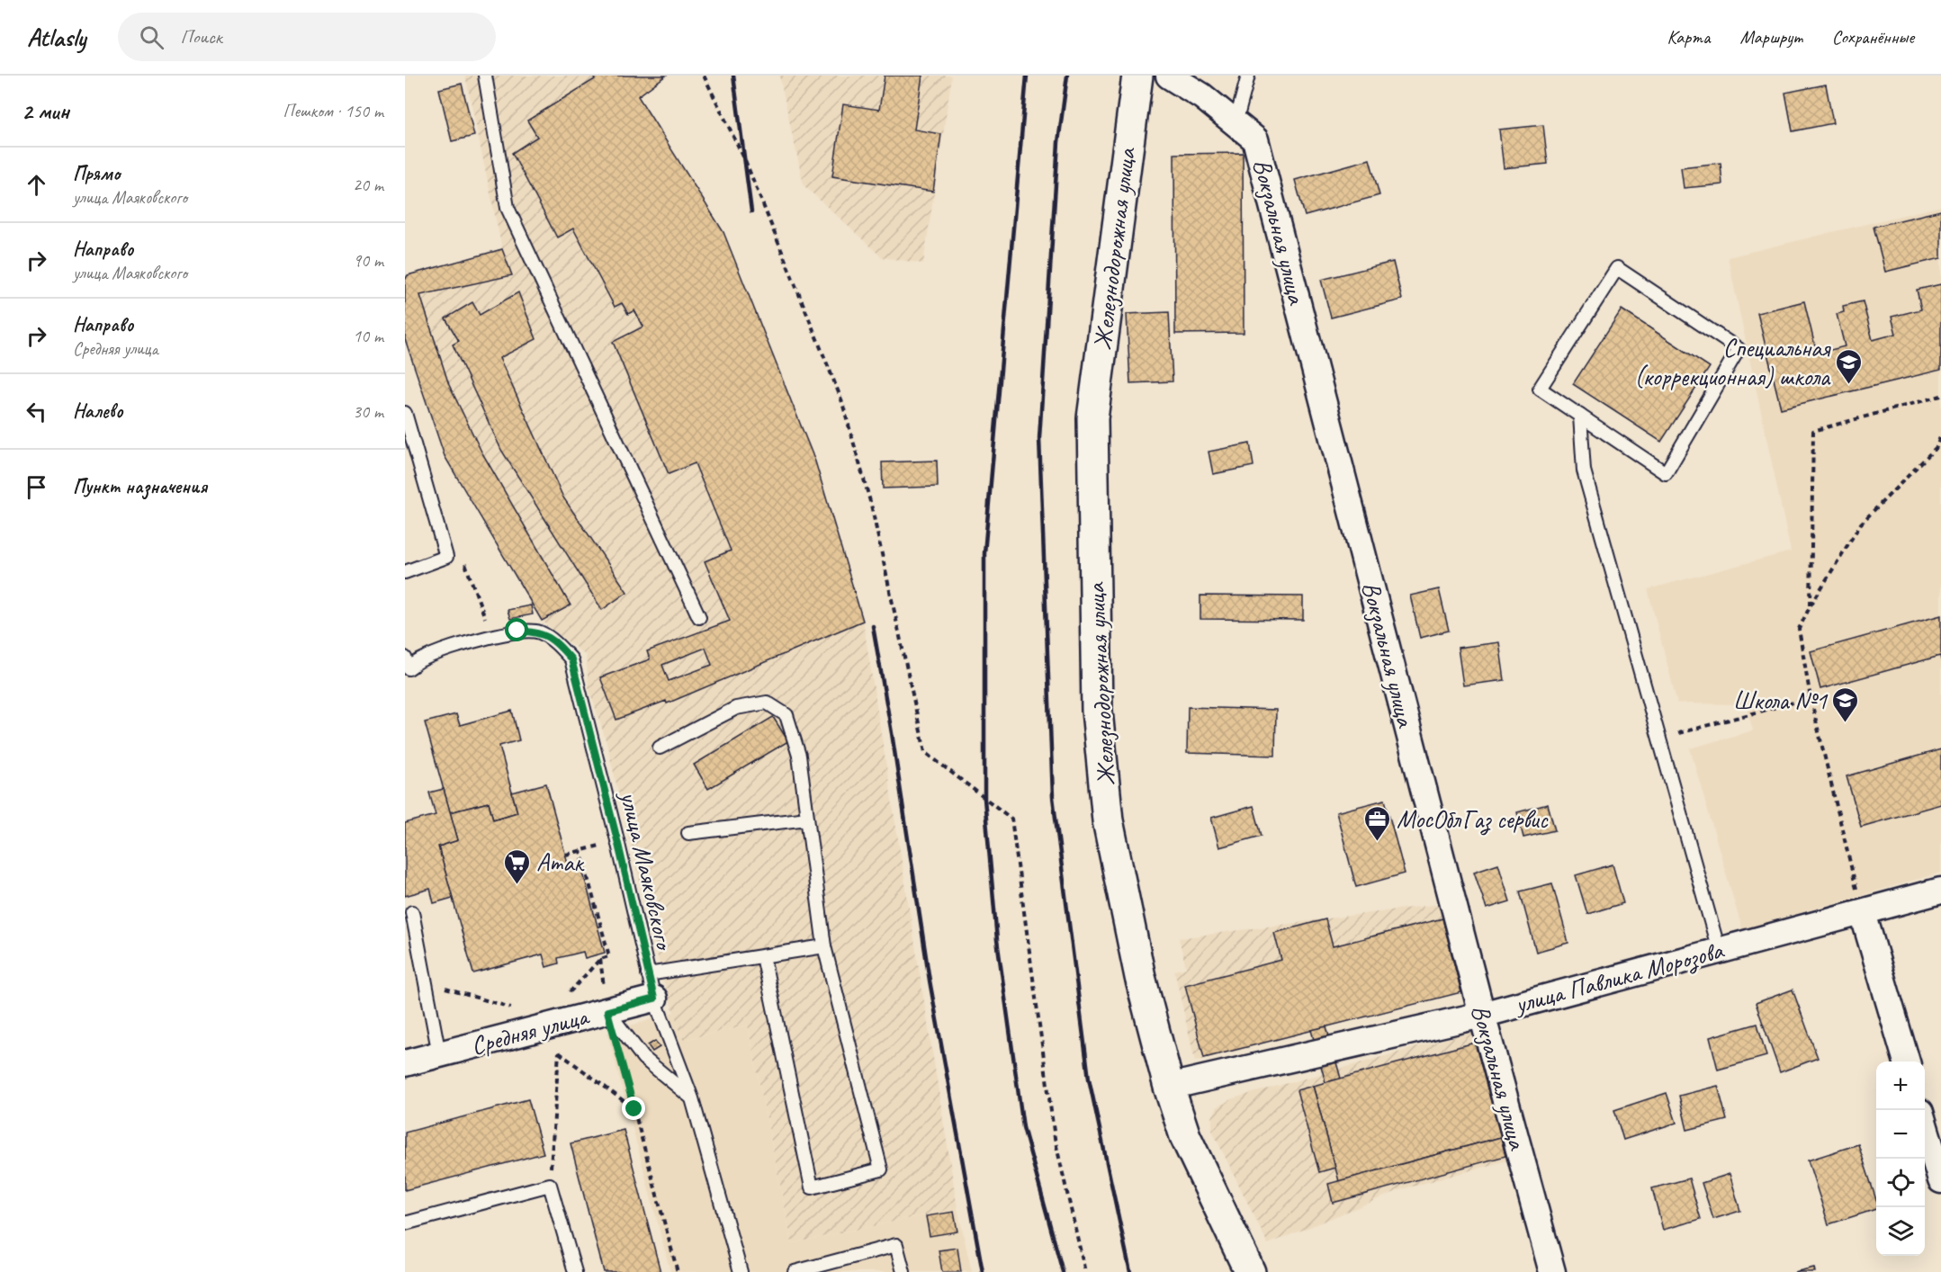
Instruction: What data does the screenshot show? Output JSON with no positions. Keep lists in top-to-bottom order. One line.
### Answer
{"streets":{"street":["Вокзальная улица","Железнодорожная улица","улица Павлика Морозова","Средняя улица"],"lane":["улица Маяковского"]},"crossings":[["Вокзальная улица","улица Павлика Морозова"],["Железнодорожная улица","улица Павлика Морозова"],["улица Маяковского","Средняя улица"]],"places":{"school or university":["Специальная (коррекционная) школа","Школа №1"],"office":["МосОблГаз сервис"],"supermarket":["Атак"]},"page":{"header":"Atlasly","search":"Поиск","nav":["Карта","Маршрут","Сохранённые"],"heading":["2 мин","Пешком · 150 m"],"list":[["Прямо","улица Маяковского","20 m"],["Направо","улица Маяковского","90 m"],["Направо","Средняя улица","10 m"],["Налево","30 m"],"Пункт назначения"],"map_buttons":["+","−"]}}
